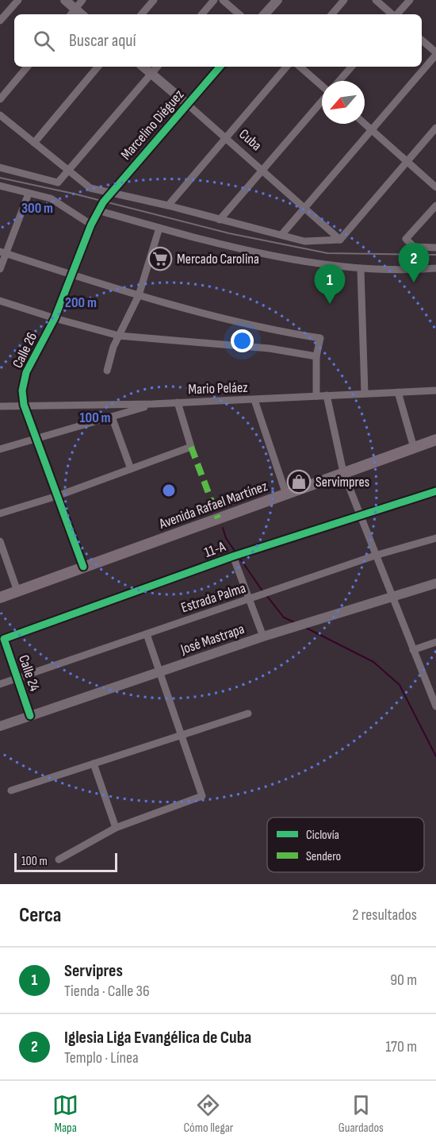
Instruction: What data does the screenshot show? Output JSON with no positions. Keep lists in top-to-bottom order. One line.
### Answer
{"streets":{"main road":["Avenida Rafael Martínez"],"street":["Marcelino Diéguez","Cuba","Calle 26","Mario Peláez","11-A","Estrada Palma","José Mastrapa","Calle 24"]},"crossings":[["Marcelino Diéguez","Cuba"],["Marcelino Diéguez","Calle 26"],["Calle 26","Mario Peláez"],["Calle 26","Avenida Rafael Martínez"],["11-A","Calle 24"],["Estrada Palma","Calle 24"],["José Mastrapa","Calle 24"]],"places":{"supermarket":["Mercado Carolina"],"shop":["Servimpres"]},"legend":["Ciclovía","Sendero"],"scale_bar":"100 m","north":"bottom left","page":{"search":"Buscar aquí","pins":["2","1"],"scale":"100 m","heading":["Cerca","2 resultados"],"list":[{"mark":"1","name":"Servipres","note":"Tienda · Calle 36","value":"90 m"},{"mark":"2","name":"Iglesia Liga Evangélica de Cuba","note":"Templo · Línea","value":"170 m"}],"nav":["Mapa","Cómo llegar","Guardados"]},"rings":["300 m","200 m","100 m"]}
